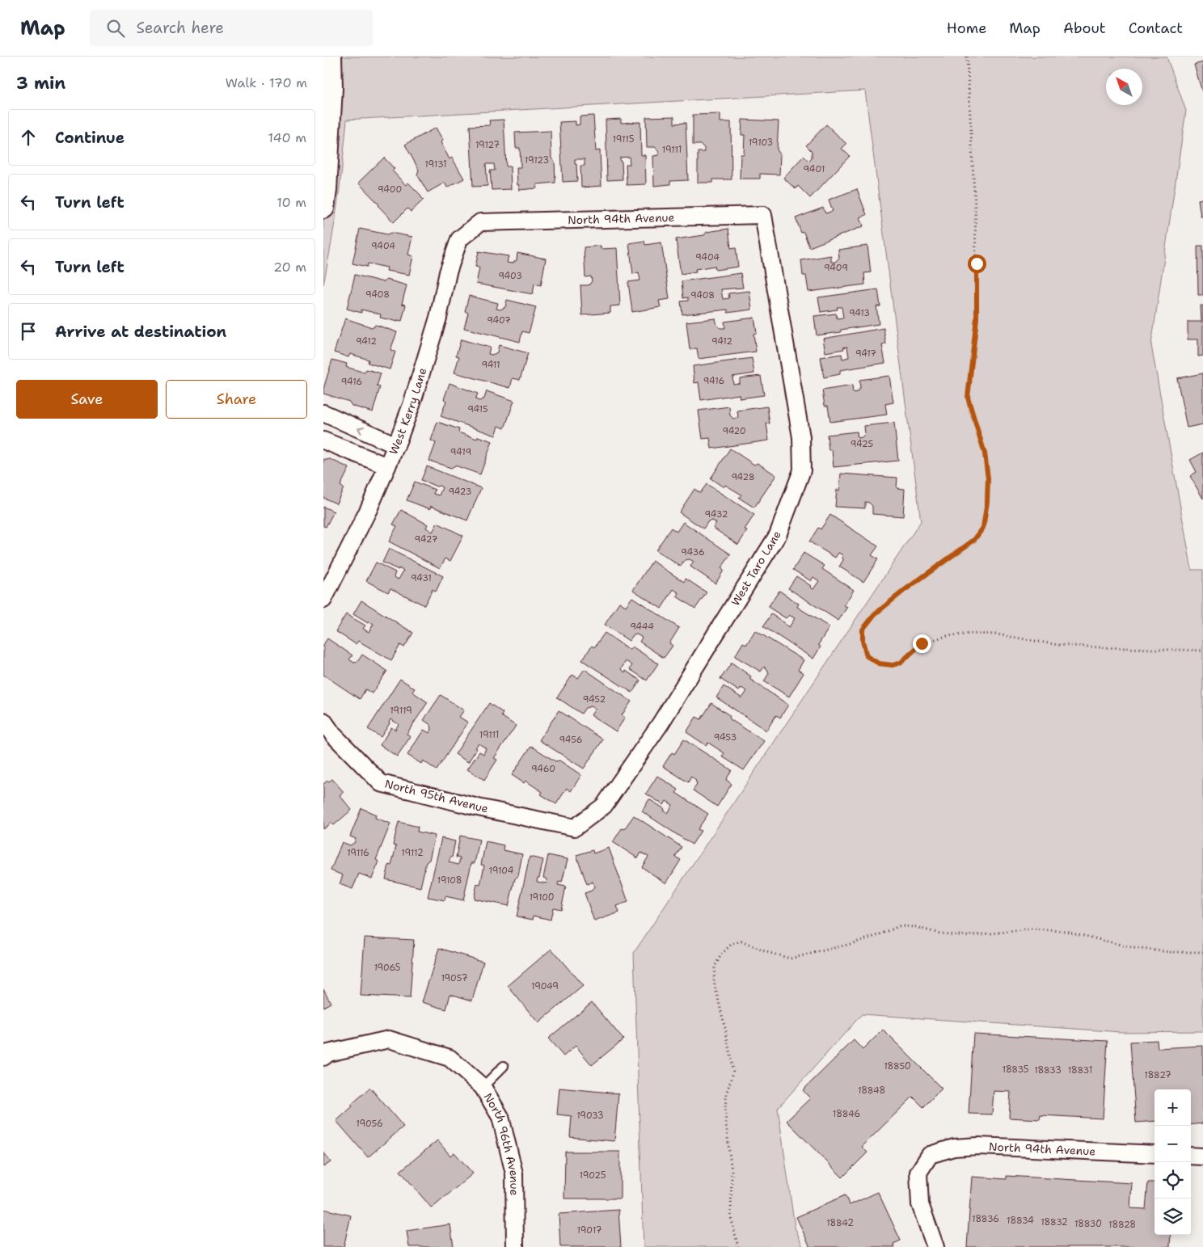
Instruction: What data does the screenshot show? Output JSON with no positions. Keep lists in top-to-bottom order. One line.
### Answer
{"streets":{"street":["North 94th Avenue","West Kerry Lane","West Taro Lane","North 95th Avenue","North 96th Avenue"]},"crossings":[["North 94th Avenue","West Kerry Lane"],["North 94th Avenue","West Taro Lane"],["West Taro Lane","North 95th Avenue"]],"house_numbers":["19115","19103","19127","19111","19123","19131","9401","9400","9404","9404","9409","9403","9408","9408","9413","9407","9412","9412","9417","9411","9416","9416","9415","9420","9425","9419","9428","9423","9432","9427","9436","9431","9444","9452","19119","19111","9453","9456","9460","19116","19112","19104","19108","19100","19065","19057","19049","18850","18835","18833","18831","18827","18848","18846","19033","19056","19025","18836","18834","18832","18842","18830","18828","19017"],"north":"top left","page":{"header":"Map","search":"Search here","nav":["Home","Map","About","Contact"],"heading":["3 min","Walk · 170 m"],"list":[["Continue","140 m"],["Turn left","10 m"],["Turn left","20 m"],"Arrive at destination"],"buttons":["Save","Share"],"map_buttons":["+","−"]}}
